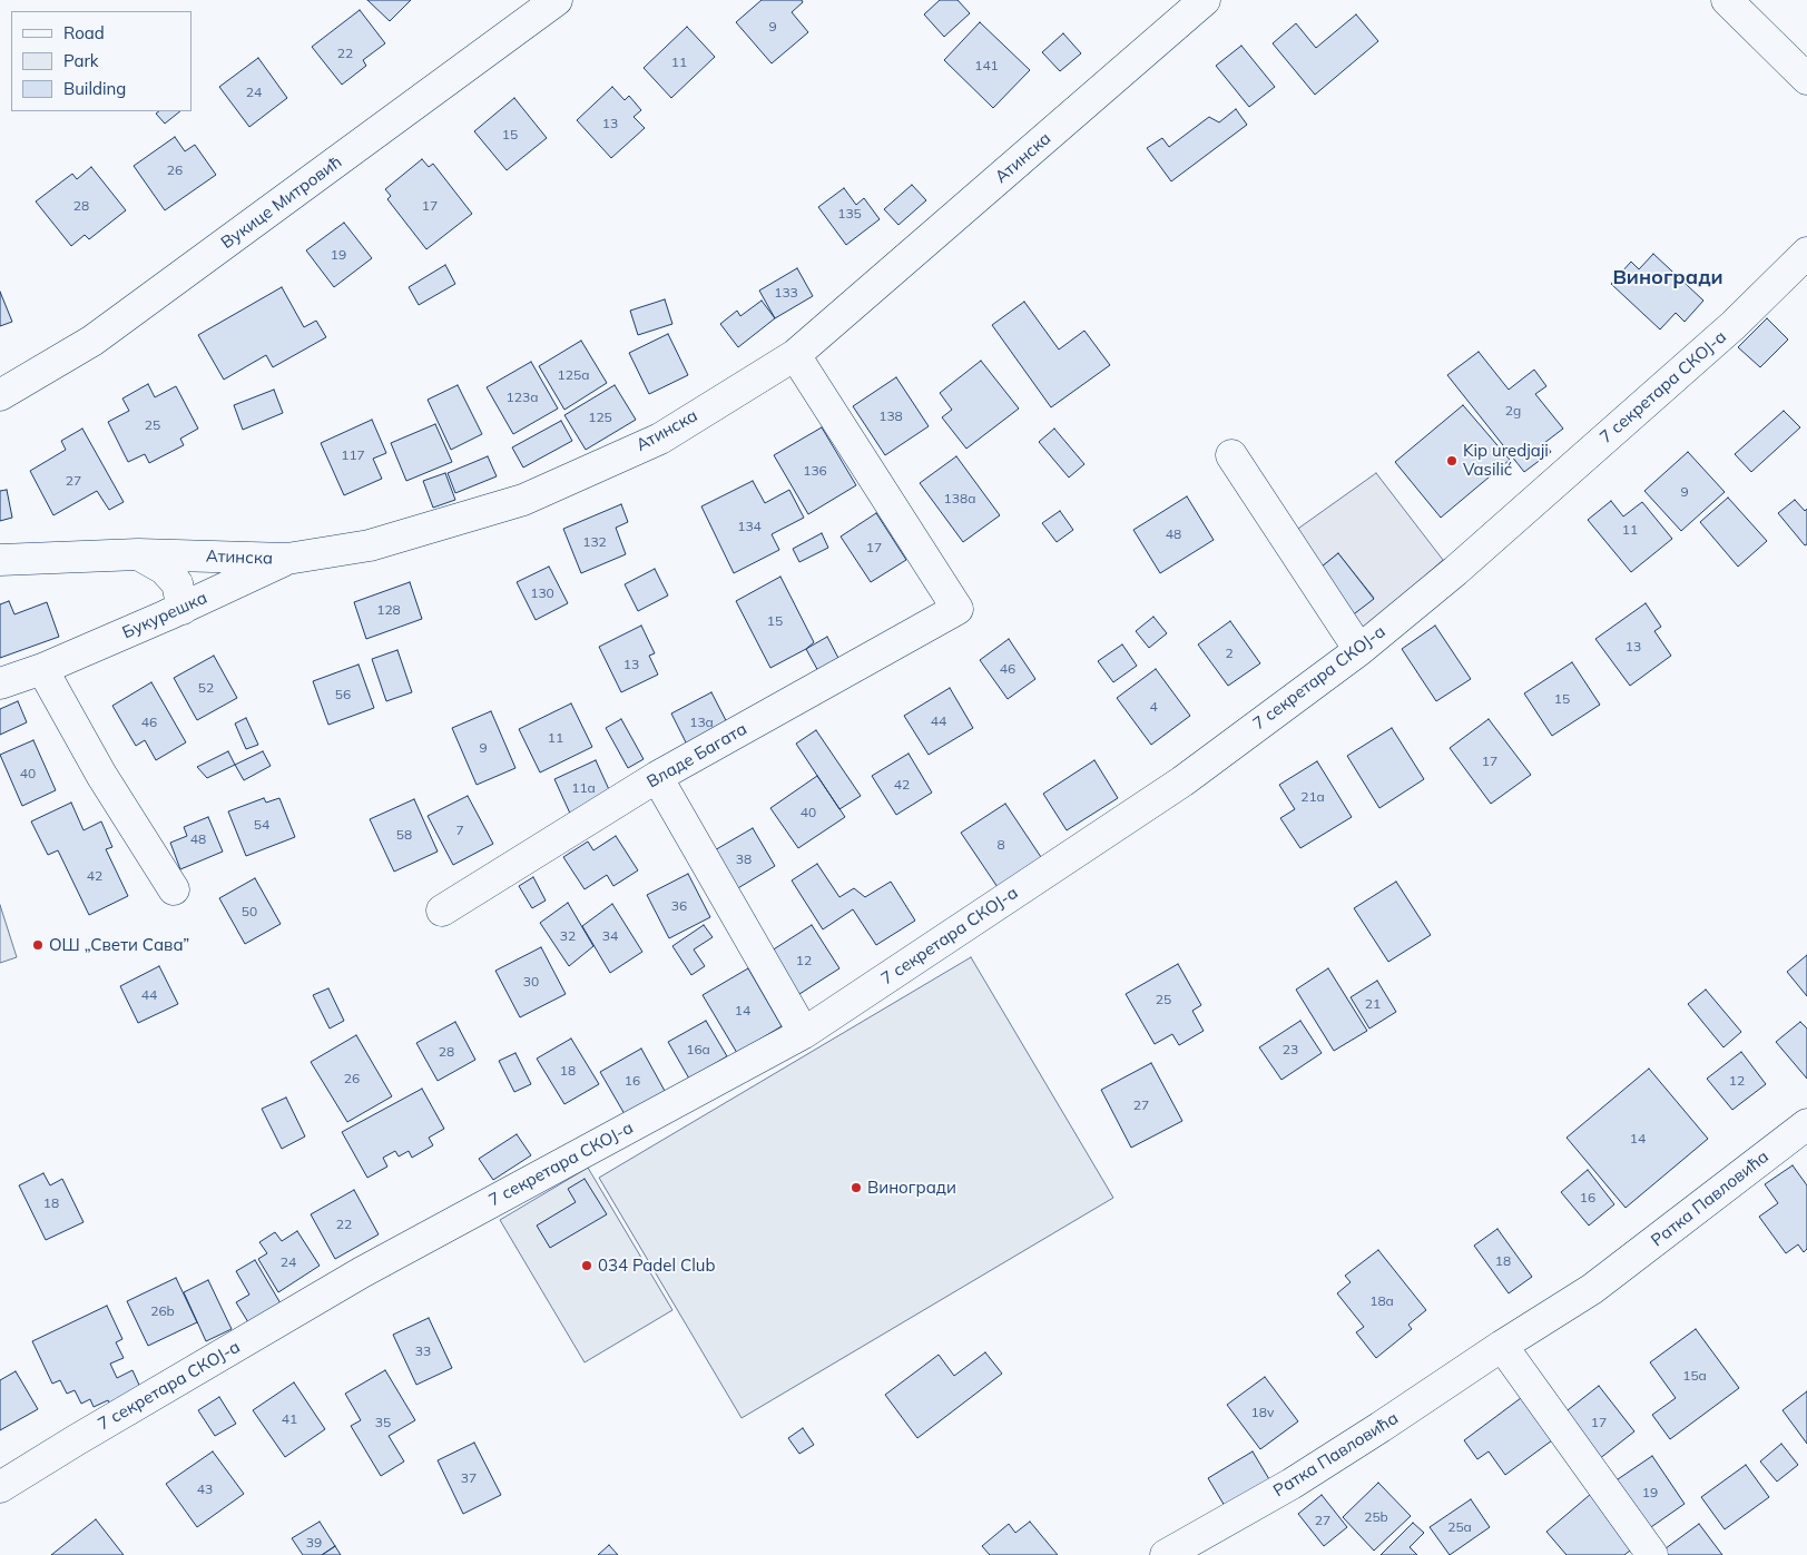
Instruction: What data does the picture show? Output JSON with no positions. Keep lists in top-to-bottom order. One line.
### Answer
{"streets":{"street":["Атинска","Вукице Митровић","7 секретара СКОЈ-а","Букурешка","Владе Багата","Ратка Павловића"]},"crossings":[["Атинска","Букурешка"],["Атинска","Владе Багата"]],"districts":["Виногради"],"places":["Kip uredjaji Vasilić","ОШ „Свети Сава”","Виногради","034 Padel Club"],"house_numbers":["9","22","11","141","24","13","15","26","28","17","135","19","133","125a","123a","2g","138","125","25","117","136","27","9","138a","134","11","48","132","17","130","128","15","13","2","13","46","52","56","15","4","44","46","13a","11","9","17","40","42","11a","21a","40","54","7","58","48","8","38","42","36","50","32","34","12","30","44","25","21","14","16a","23","28","18","26","16","12","27","14","16","18","22","18","24","18a","26b","33","15a","18v","41","35","17","37","43","19","25b","27","25a","39"],"legend":["Road","Park","Building"]}
